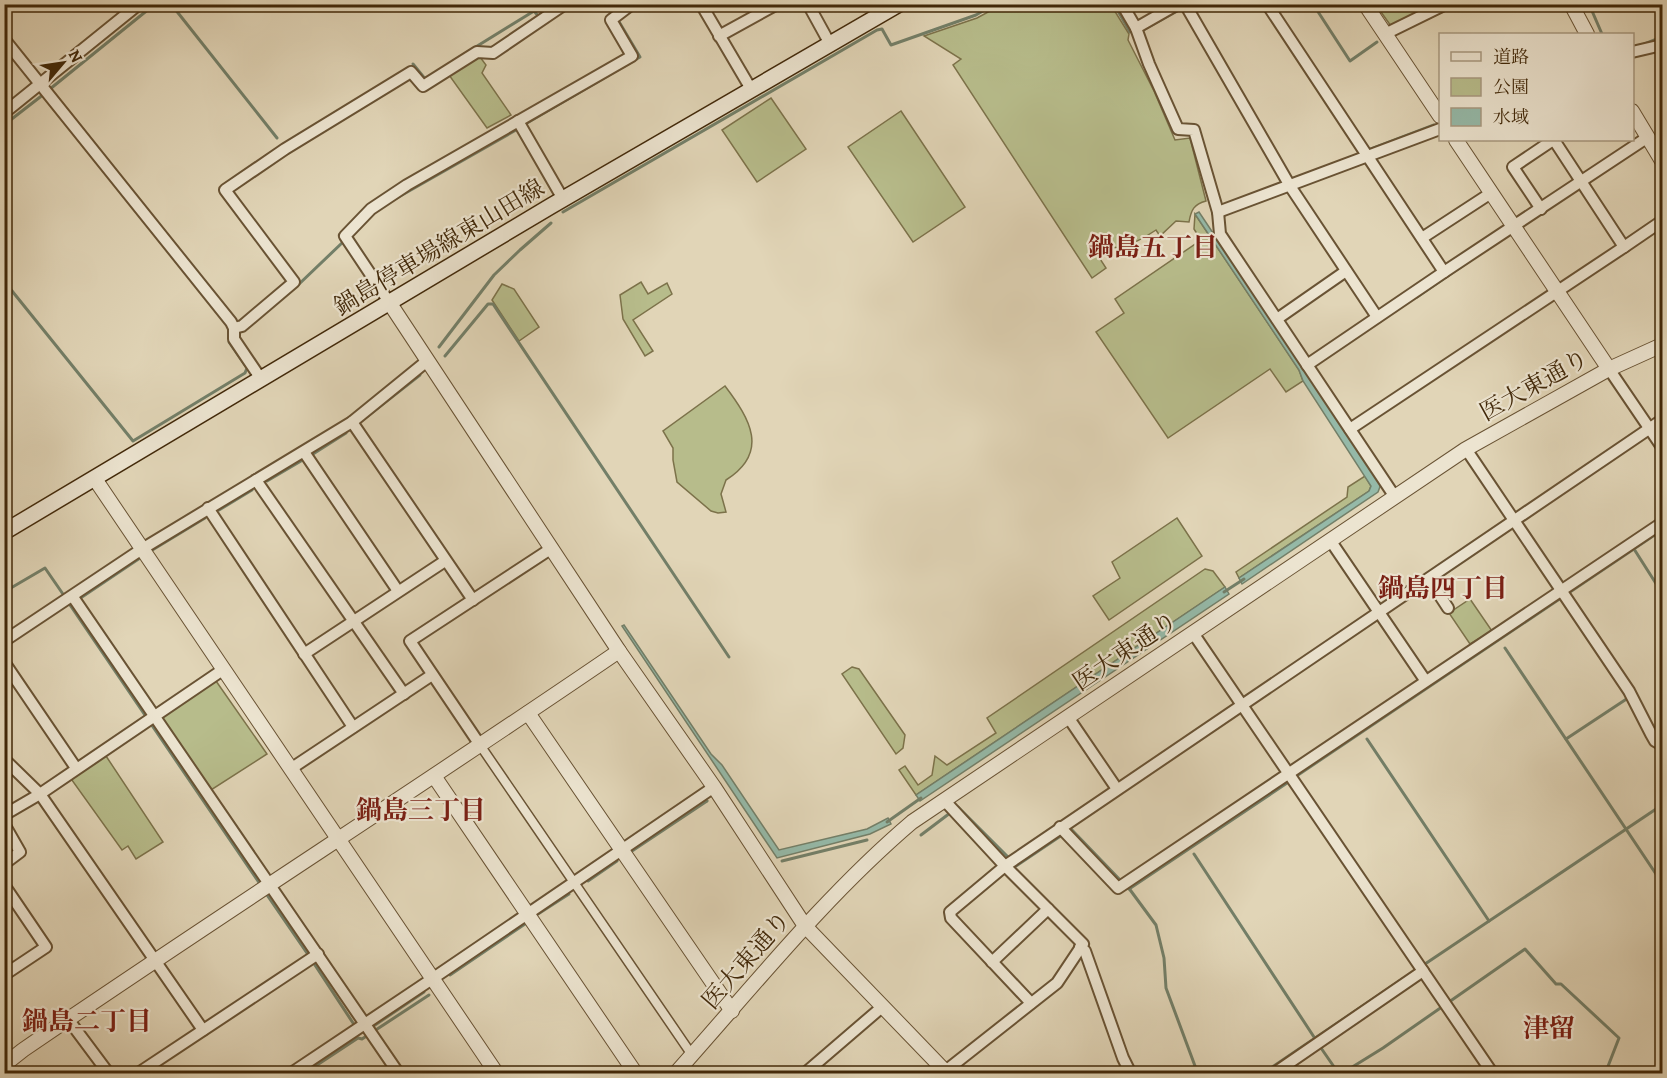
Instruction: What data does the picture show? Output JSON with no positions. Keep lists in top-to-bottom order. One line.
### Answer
{"streets":{"main road":["鍋島停車場線東山田線"],"street":["医大東通り"]},"districts":["鍋島五丁目","鍋島四丁目","鍋島三丁目","鍋島二丁目","津留"],"legend":["道路","公園","水域"],"north":"top right"}
